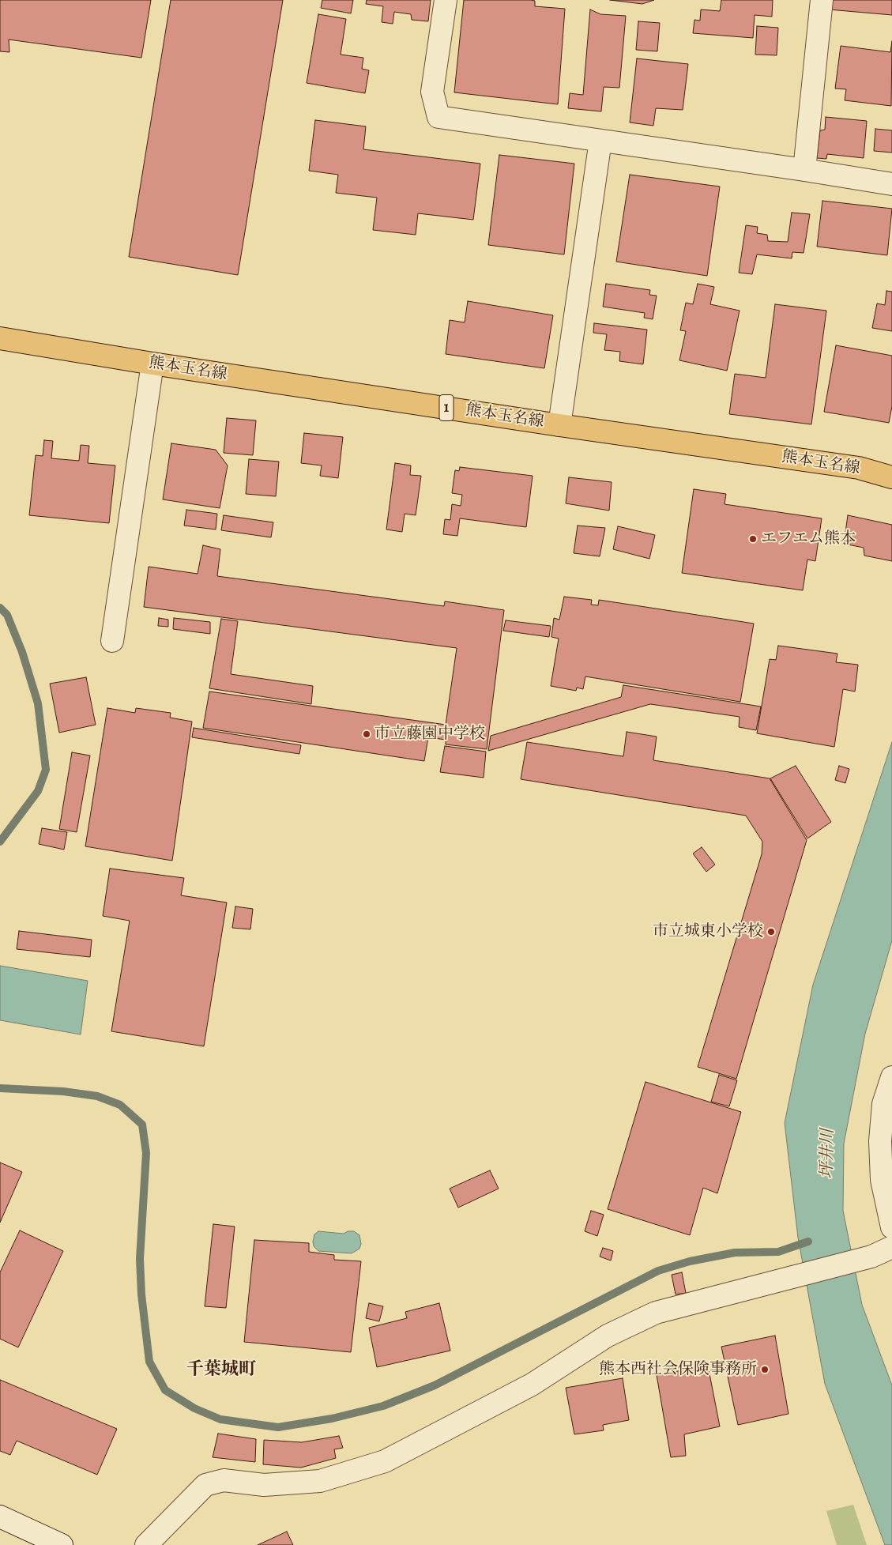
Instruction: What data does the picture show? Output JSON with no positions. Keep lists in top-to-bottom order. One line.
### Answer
{"streets":{"main road":["熊本玉名線","1"]},"districts":["千葉城町"],"water":["坪井川"],"places":["エフエム熊本","市立藤園中学校","市立城東小学校","熊本西社会保険事務所"]}
